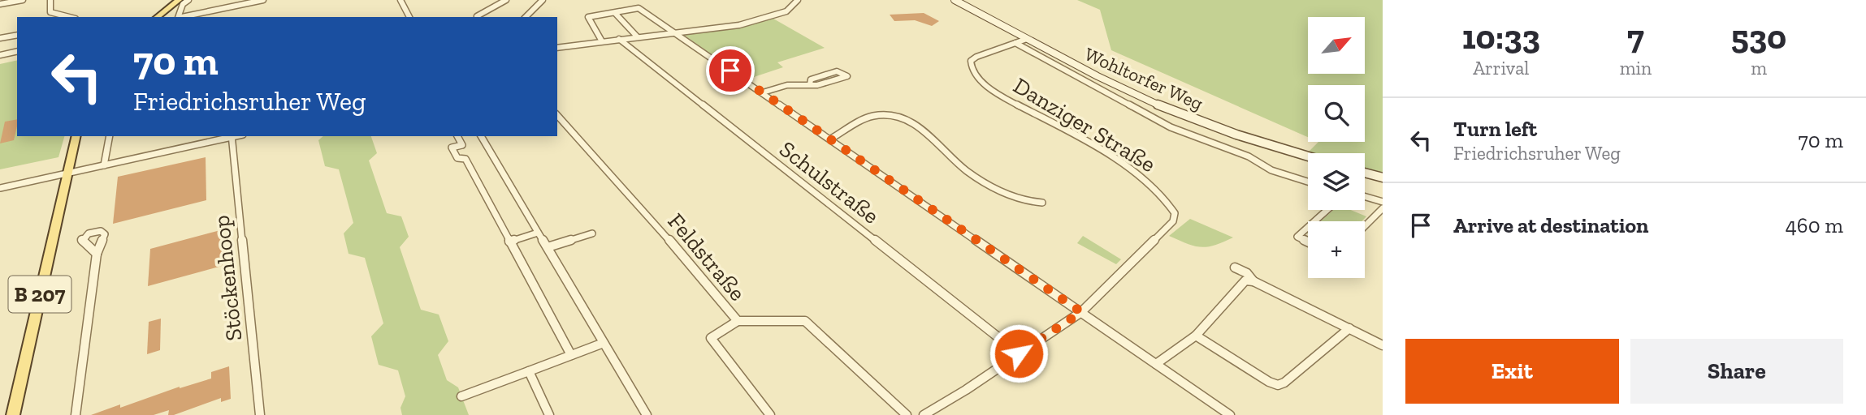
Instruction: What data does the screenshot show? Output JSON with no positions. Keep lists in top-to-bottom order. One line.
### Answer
{"streets":{"main road":["Wohltorfer Weg","B 207"],"street":["Danziger Straße","Schulstraße","Feldstraße","Stöckenhoop"]},"crossings":[["Wohltorfer Weg","Danziger Straße"]],"north":"top right","page":{"eta":["10:33","Arrival","7","min","530","m"],"map_buttons":"+","turn":["70 m","Friedrichsruher Weg"],"list":[{"name":"Turn left","note":"Friedrichsruher Weg","value":"70 m"},{"name":"Arrive at destination","value":"460 m"}],"buttons":["Exit","Share"]}}
